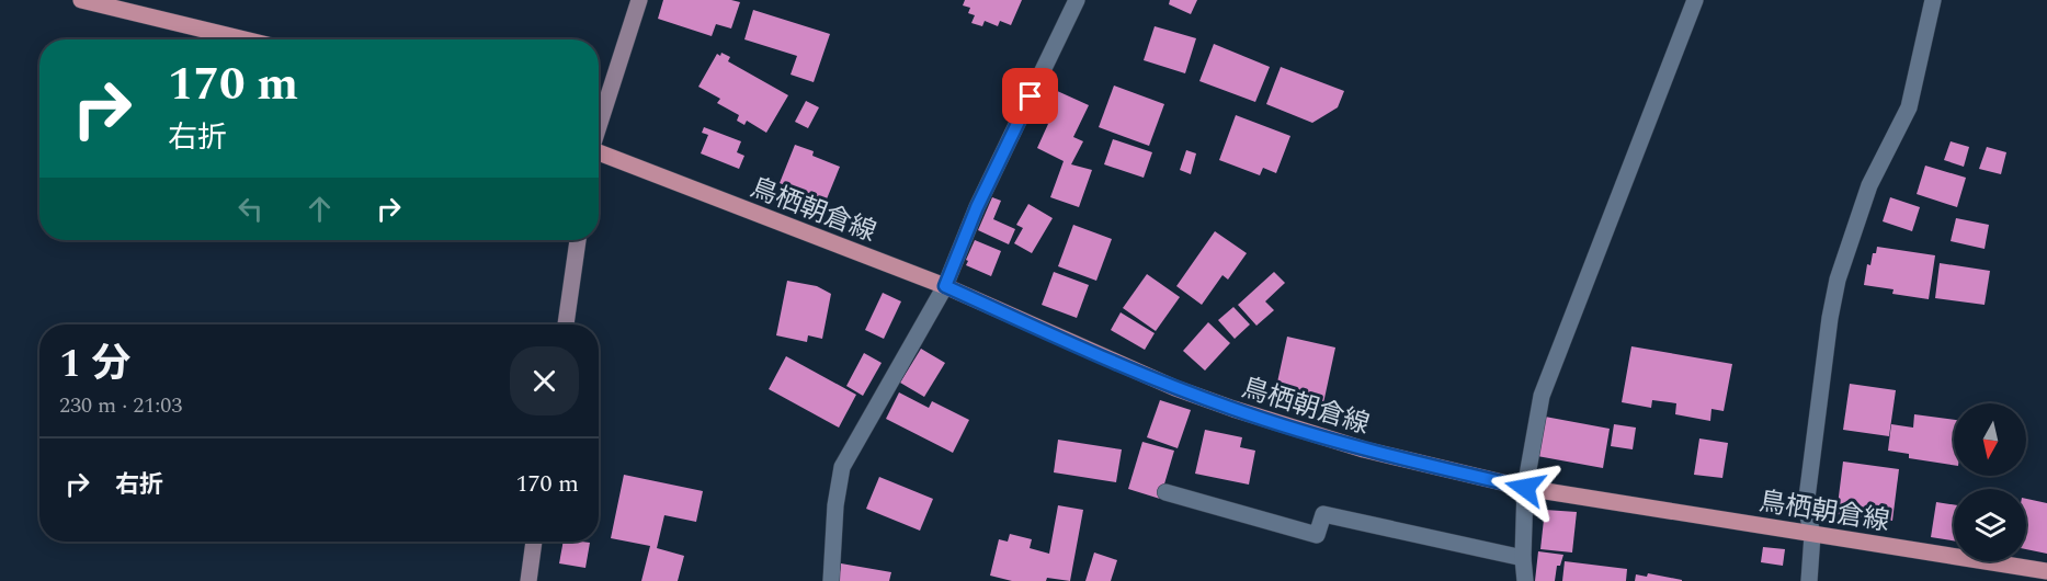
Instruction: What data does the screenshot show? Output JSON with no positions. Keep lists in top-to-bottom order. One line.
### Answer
{"streets":{"main road":["鳥栖朝倉線"]},"north":"bottom","page":{"turn":["170 m","右折"],"heading":["1 分","230 m · 21:03"],"list":[{"name":"右折","value":"170 m"}]}}
